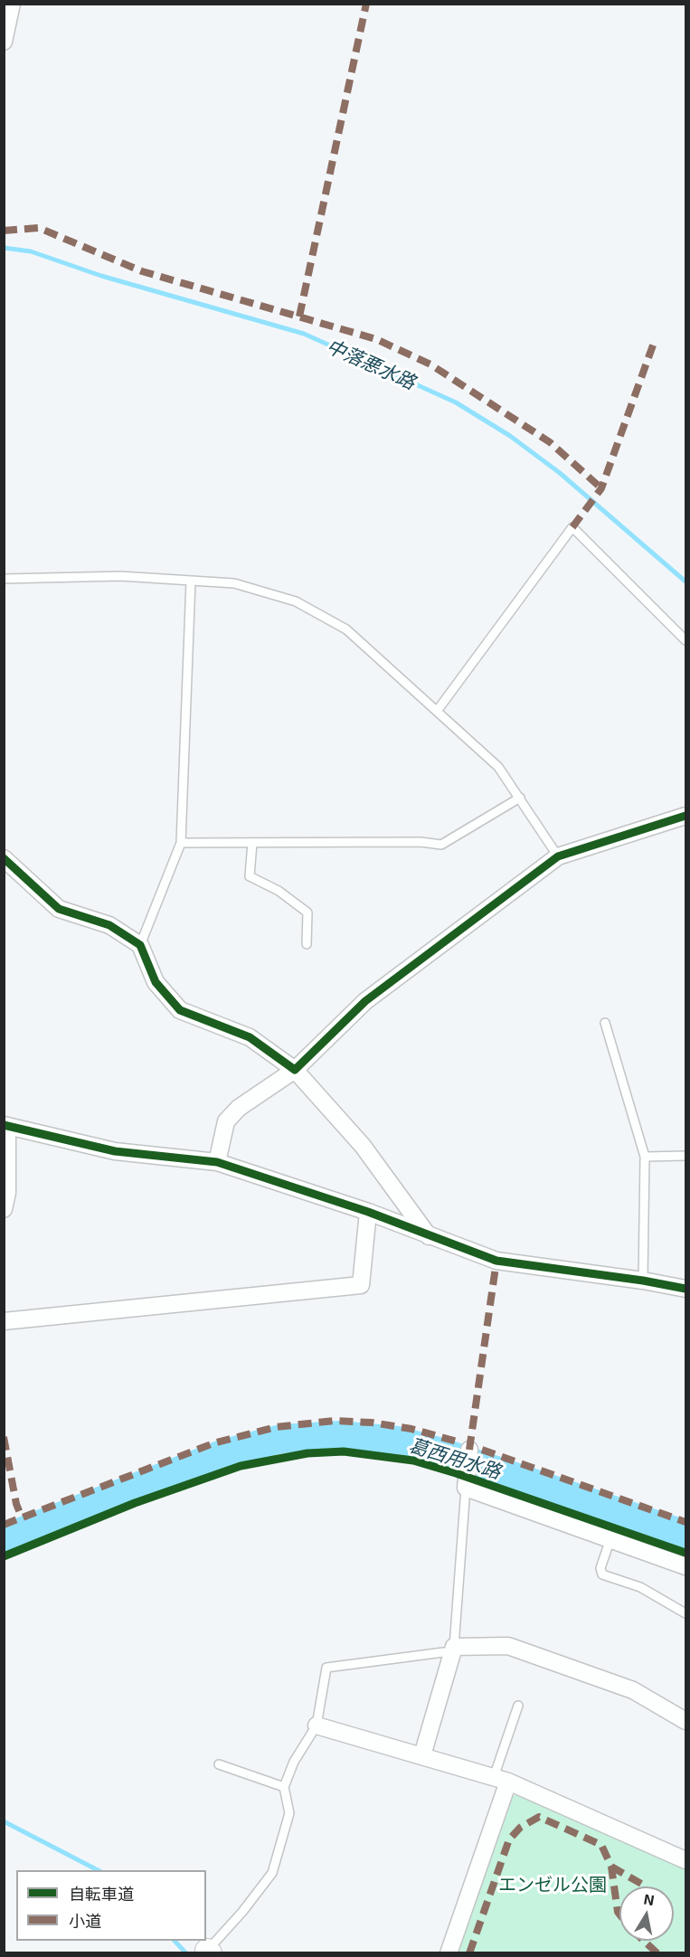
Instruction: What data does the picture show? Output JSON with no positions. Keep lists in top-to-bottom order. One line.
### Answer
{"water":["中落悪水路","葛西用水路"],"parks":["エンゼル公園"],"legend":["自転車道","小道"],"north":"top"}
